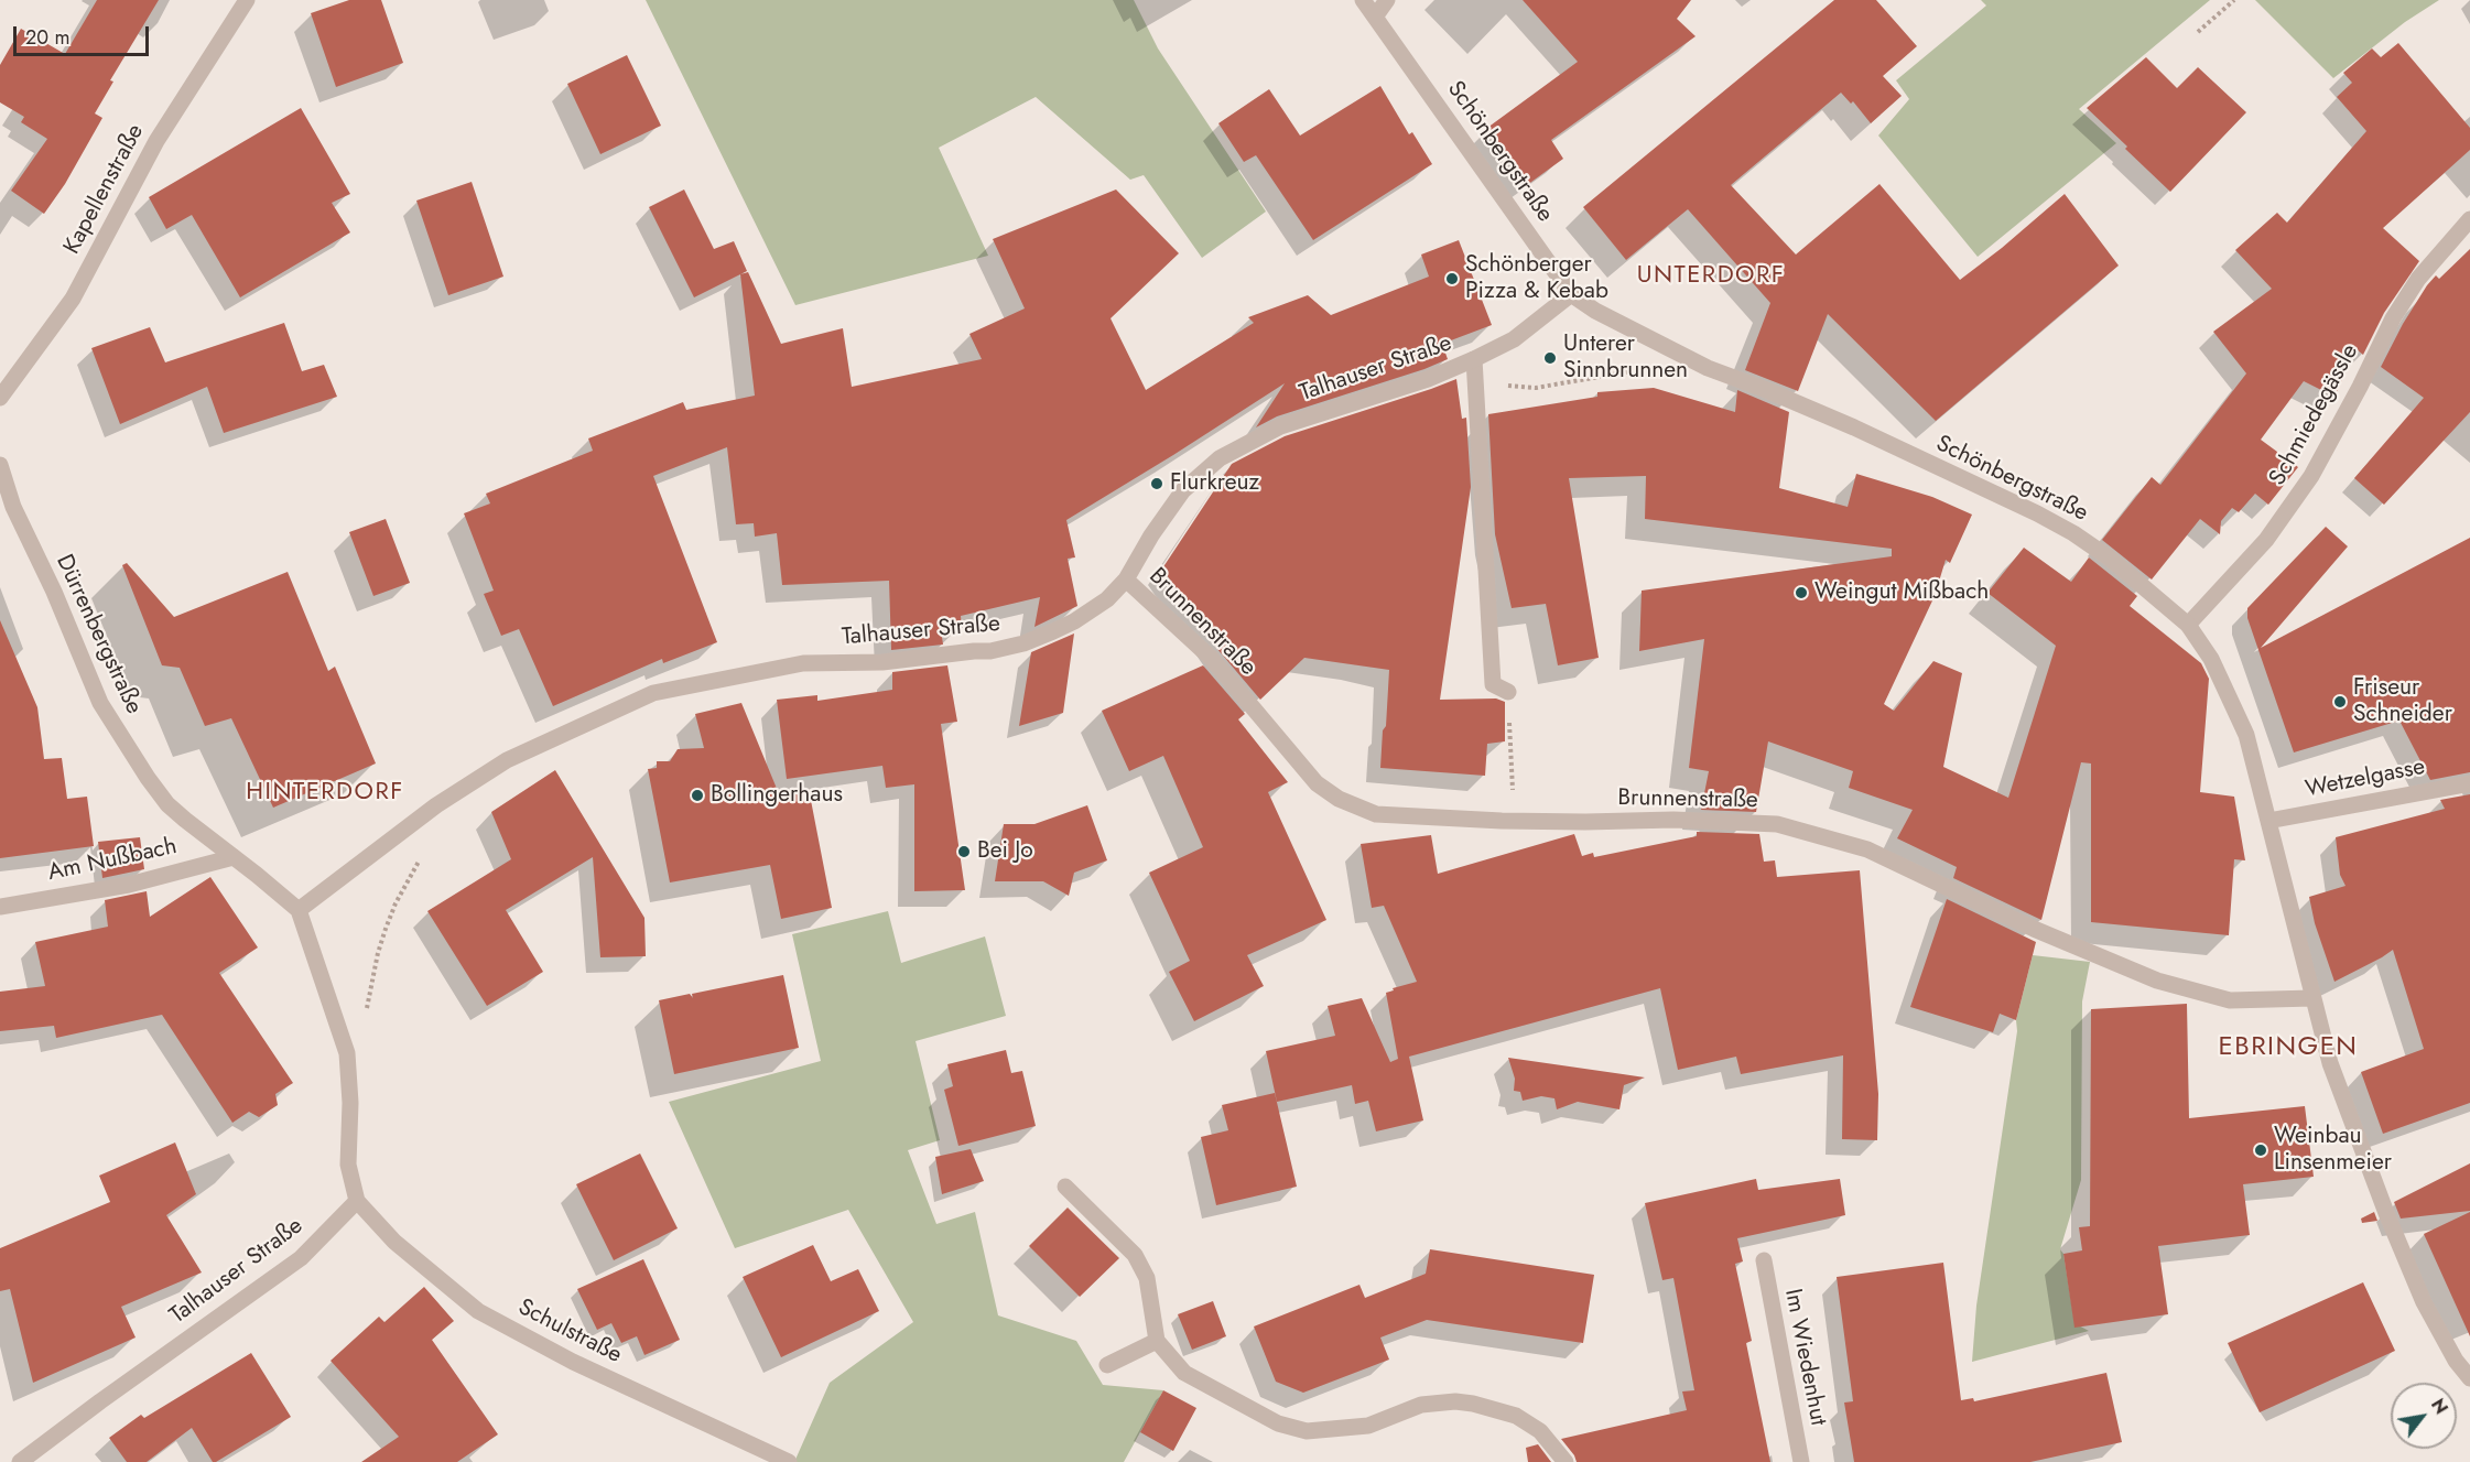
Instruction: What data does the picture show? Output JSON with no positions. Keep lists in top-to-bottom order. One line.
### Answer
{"streets":{"street":["Schönbergstraße","Kapellenstraße","Talhauser Straße","Schmiedegässle","Brunnenstraße","Dürrenbergstraße","Wetzelgasse","Am Nußbach","Schulstraße","Im Wiedenhut"]},"crossings":[["Schönbergstraße","Talhauser Straße"],["Schönbergstraße","Schmiedegässle"],["Schönbergstraße","Brunnenstraße"],["Schönbergstraße","Wetzelgasse"],["Talhauser Straße","Brunnenstraße"],["Talhauser Straße","Dürrenbergstraße"],["Talhauser Straße","Schulstraße"],["Dürrenbergstraße","Am Nußbach"]],"districts":["UNTERDORF","HINTERDORF","EBRINGEN"],"places":["Schönberger Pizza & Kebab","Unterer Sinnbrunnen","Flurkreuz","Weingut Mißbach","Friseur Schneider","Bollingerhaus","Bei Jo","Weinbau Linsenmeier"],"scale_bar":"20 m","north":"top right"}
